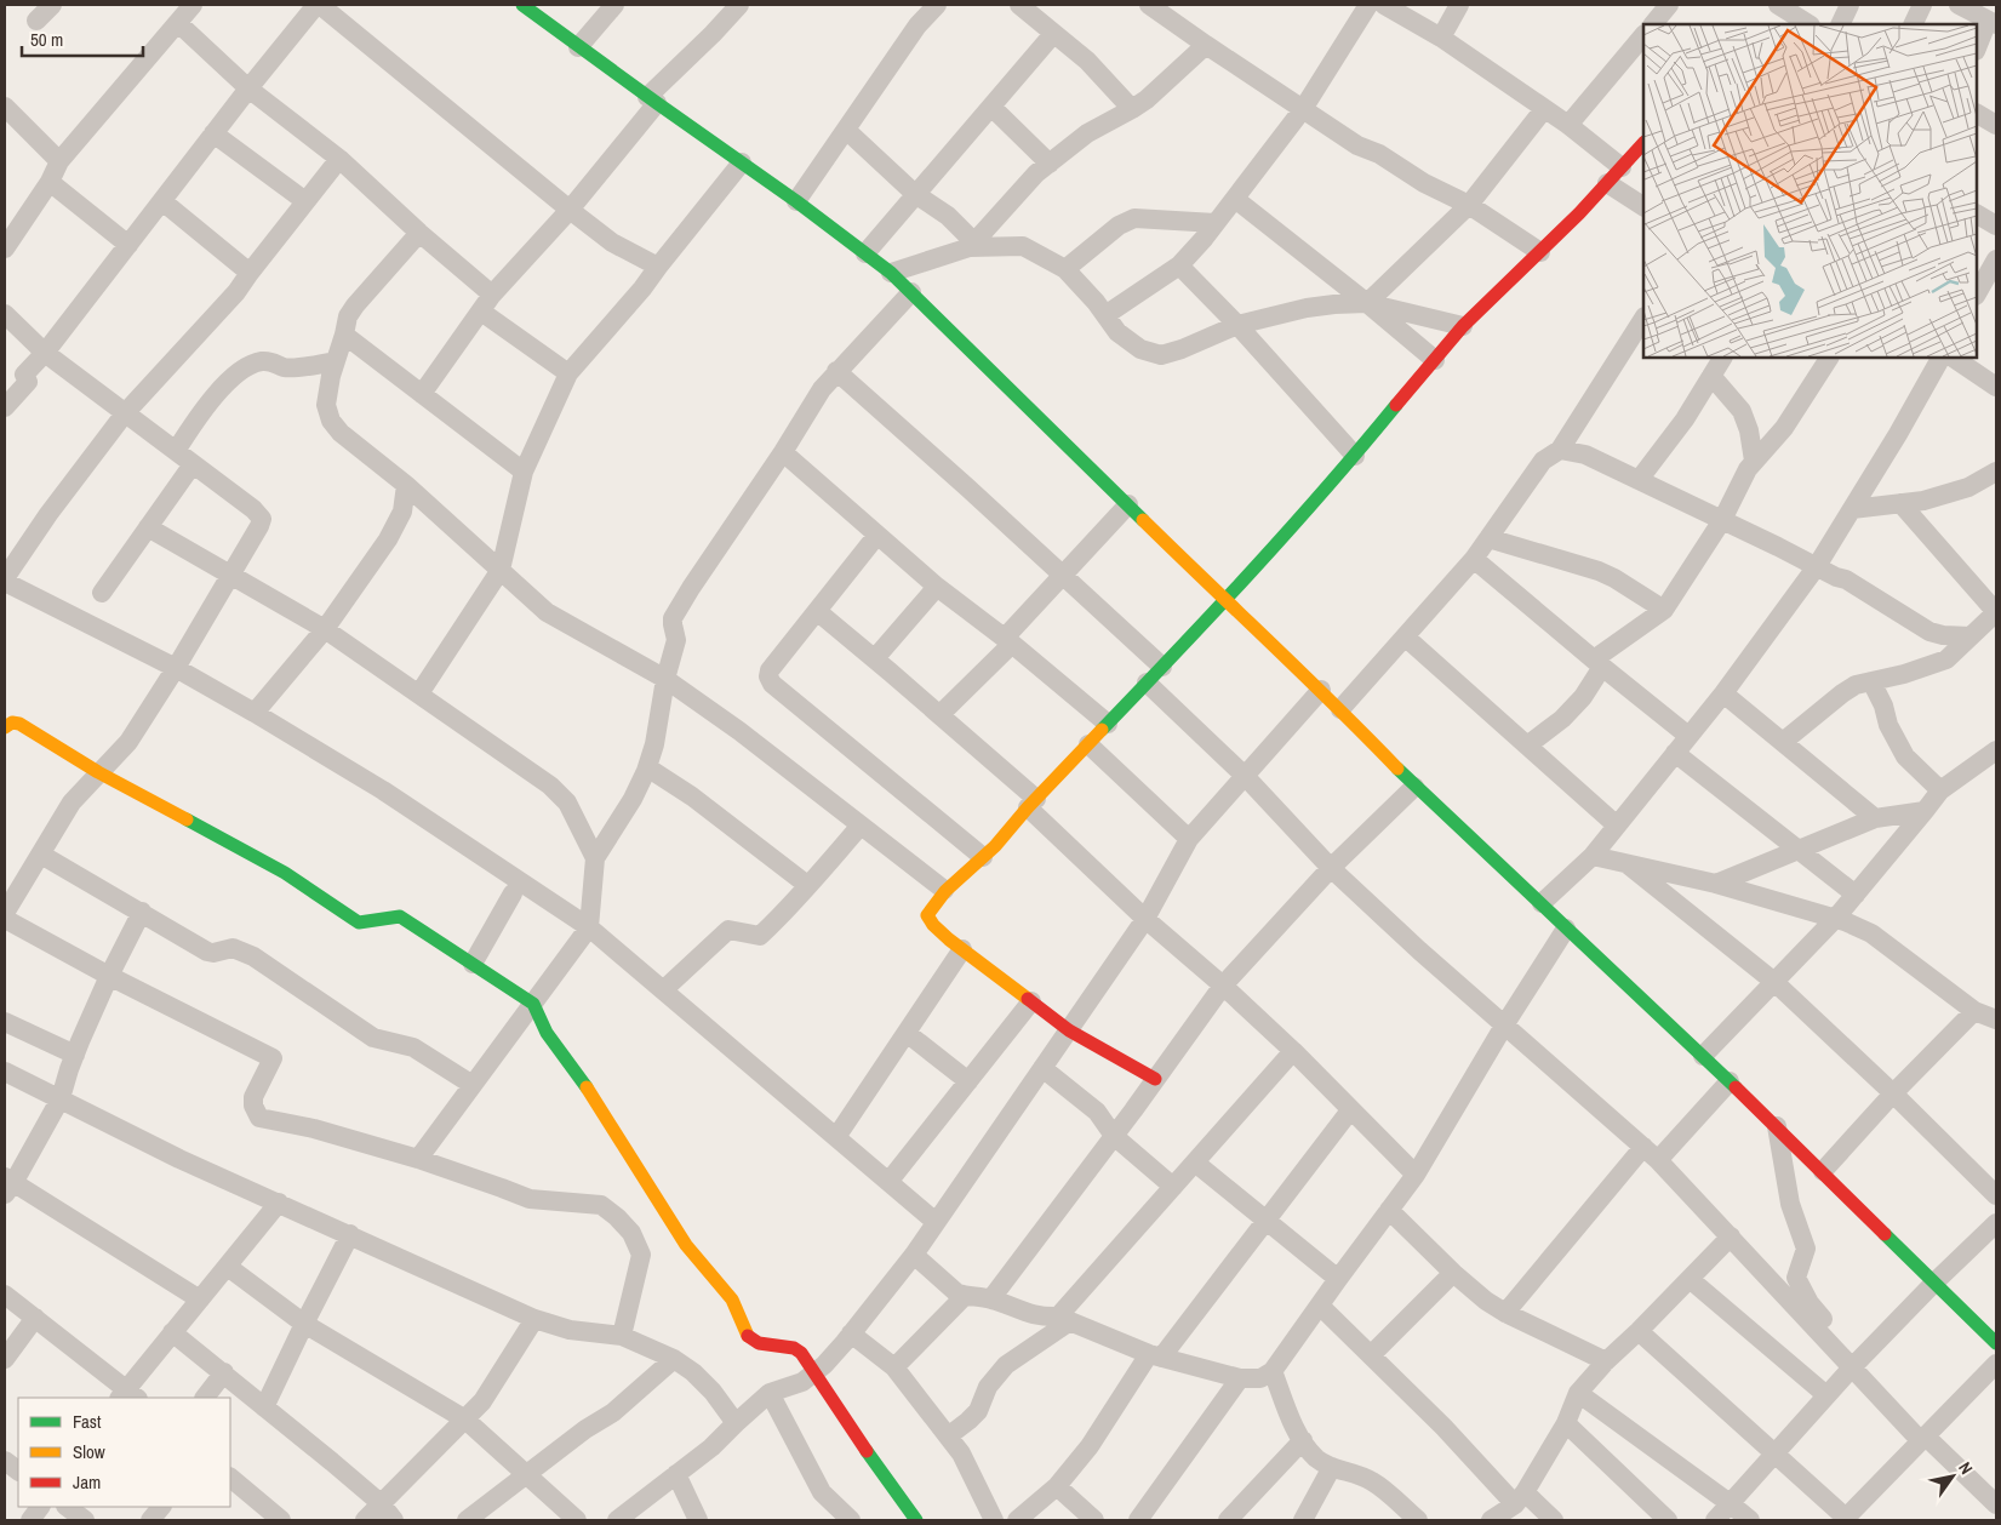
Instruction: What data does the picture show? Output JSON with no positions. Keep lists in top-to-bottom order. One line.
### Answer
{"legend":["Fast","Slow","Jam"],"scale_bar":"50 m","north":"top right"}
